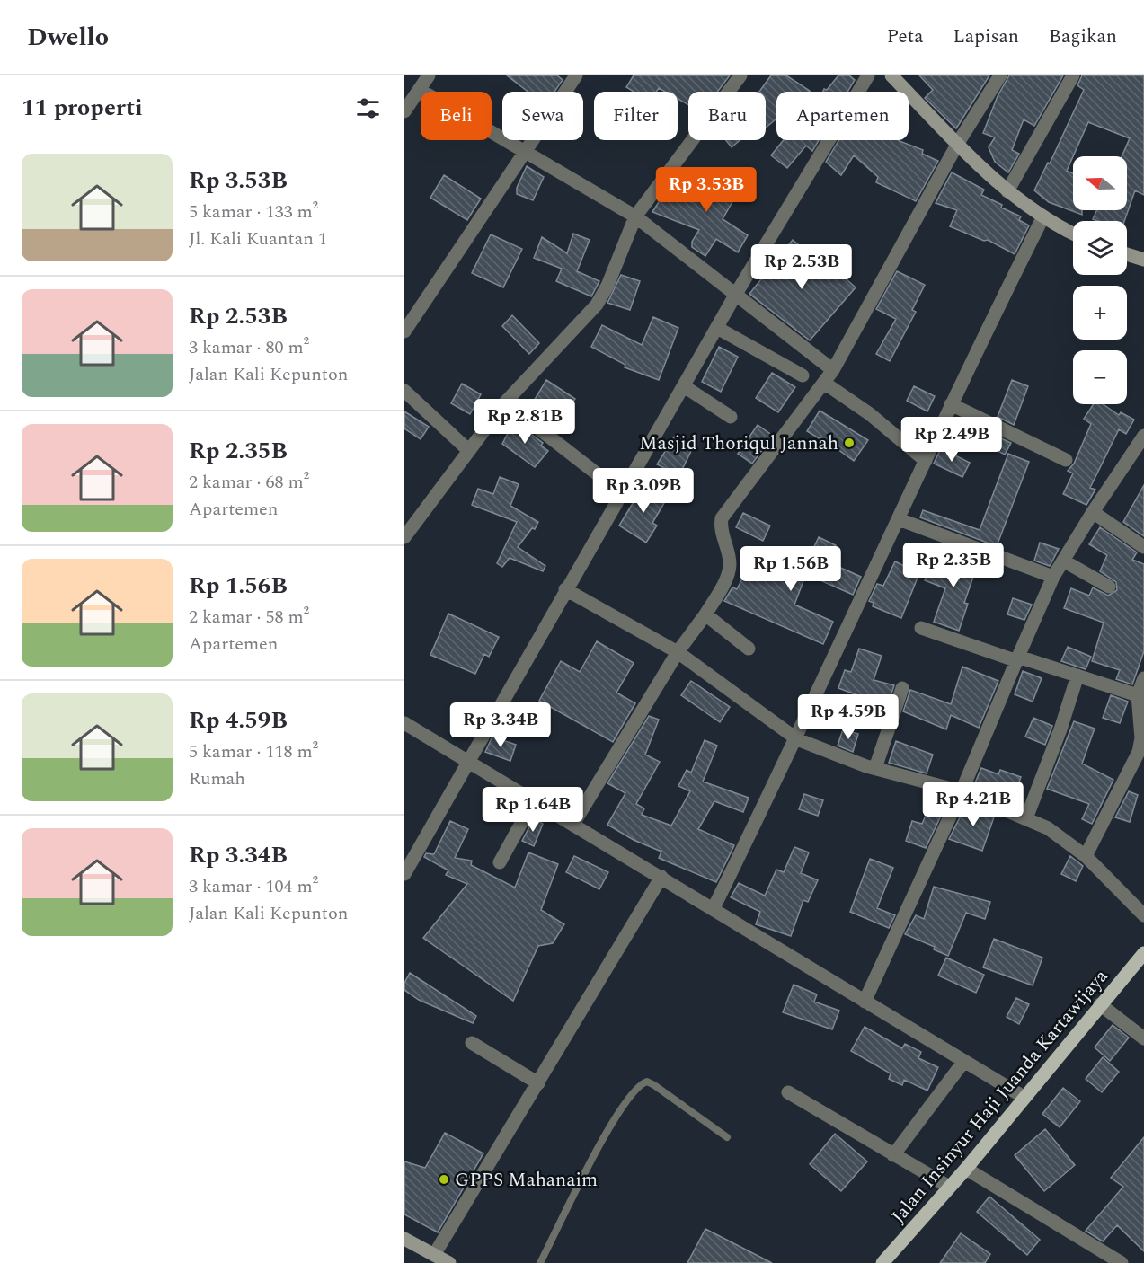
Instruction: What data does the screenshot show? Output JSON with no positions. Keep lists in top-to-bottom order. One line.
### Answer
{"streets":{"main road":["Jalan Insinyur Haji Juanda Kartawijaya"]},"places":["Masjid Thoriqul Jannah","GPPS Mahanaim"],"north":"left","page":{"header":"Dwello","nav":["Peta","Lapisan","Bagikan"],"heading":"11 properti","chip":["Beli","Sewa","Filter","Baru","Apartemen"],"list":[{"name":"Rp 3.53B","note":"5 kamar · 133 m² · Jl. Kali Kuantan 1"},{"name":"Rp 2.53B","note":"3 kamar · 80 m² · Jalan Kali Kepunton"},{"name":"Rp 2.35B","note":"2 kamar · 68 m² · Apartemen"},{"name":"Rp 1.56B","note":"2 kamar · 58 m² · Apartemen"},{"name":"Rp 4.59B","note":"5 kamar · 118 m² · Rumah"},{"name":"Rp 3.34B","note":"3 kamar · 104 m² · Jalan Kali Kepunton"}],"map_buttons":["+","−"],"price":["Rp 3.53B","Rp 2.53B","Rp 2.81B","Rp 2.49B","Rp 3.09B","Rp 2.35B","Rp 1.56B","Rp 4.59B","Rp 3.34B","Rp 4.21B","Rp 1.64B"]}}
